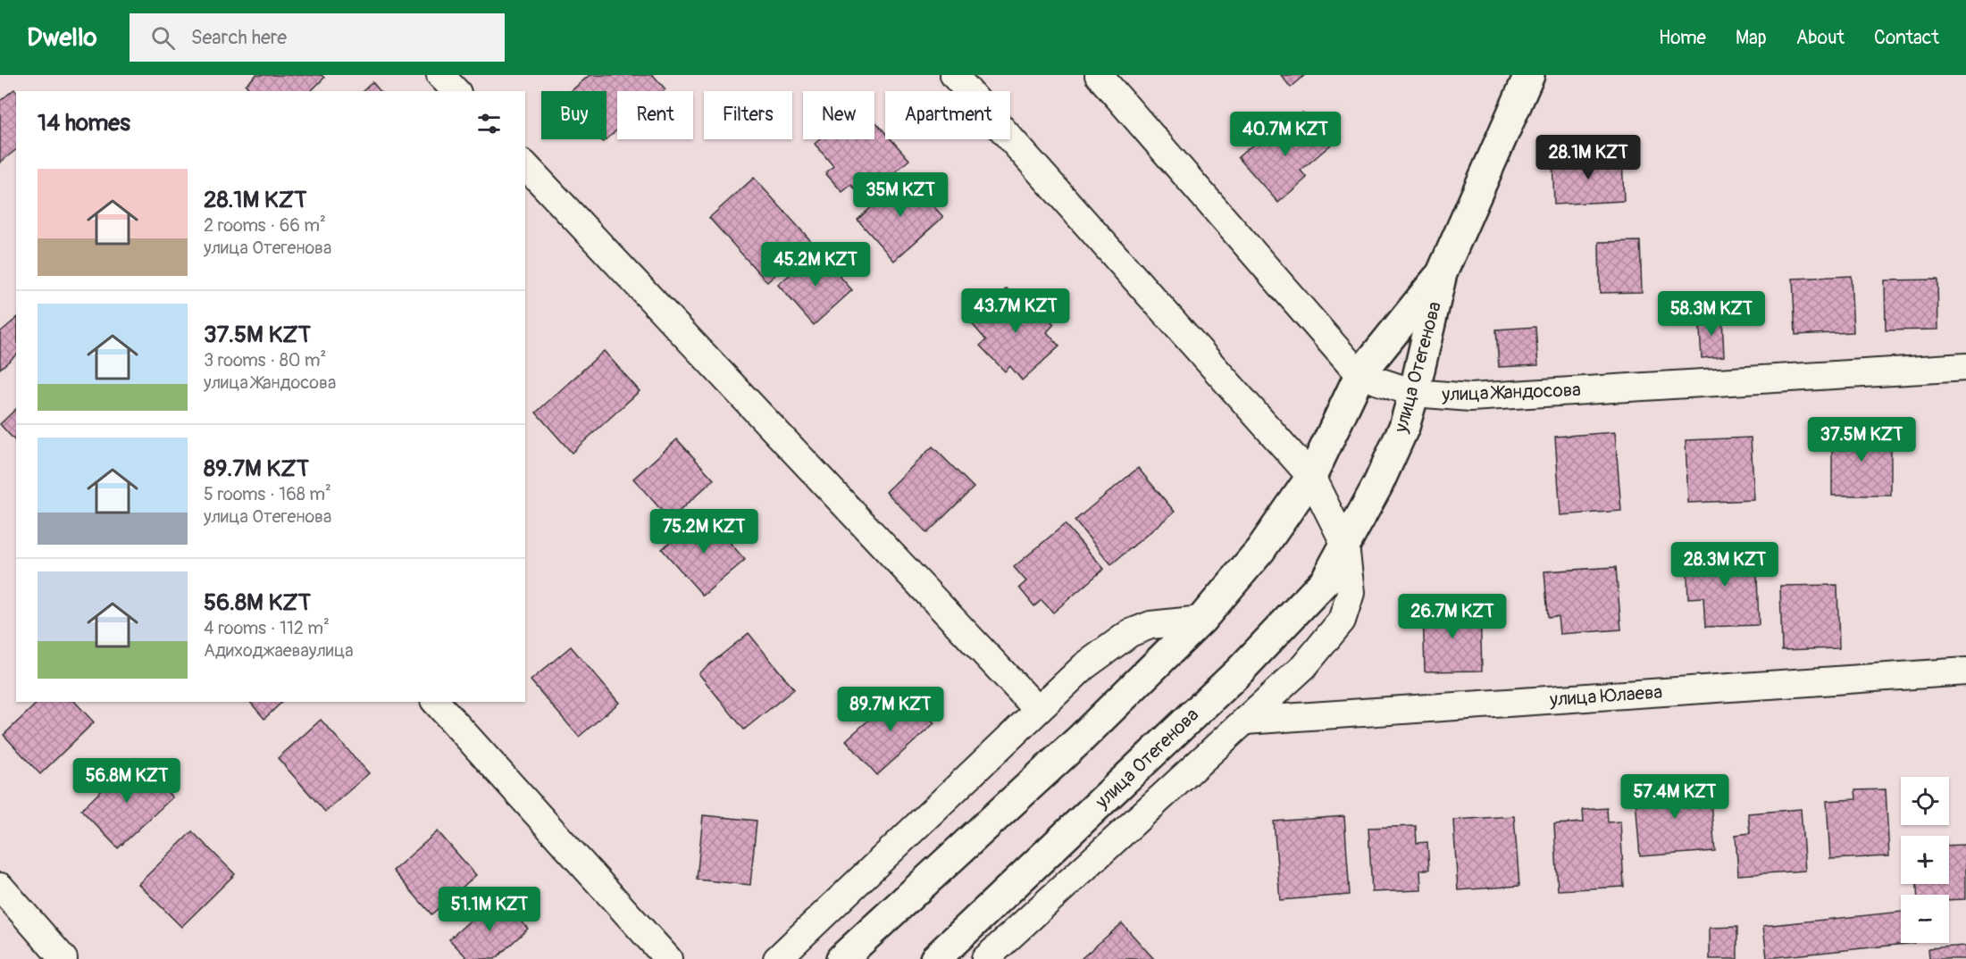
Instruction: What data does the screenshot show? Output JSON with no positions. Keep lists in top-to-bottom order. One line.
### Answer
{"streets":{"street":["улица Отегенова","улица Жандосова","улица Юлаева"]},"crossings":[["улица Отегенова","улица Жандосова"],["улица Отегенова","улица Юлаева"]],"page":{"header":"Dwello","search":"Search here","nav":["Home","Map","About","Contact"],"chip":["Buy","Rent","Filters","New","Apartment"],"heading":"14 homes","price":["40.7M KZT","28.1M KZT","35M KZT","45.2M KZT","43.7M KZT","58.3M KZT","37.5M KZT","75.2M KZT","28.3M KZT","26.7M KZT","89.7M KZT","56.8M KZT","57.4M KZT","51.1M KZT"],"list":[{"name":"28.1M KZT","note":"2 rooms · 66 m² · улица Отегенова"},{"name":"37.5M KZT","note":"3 rooms · 80 m² · улица Жандосова"},{"name":"89.7M KZT","note":"5 rooms · 168 m² · улица Отегенова"},{"name":"56.8M KZT","note":"4 rooms · 112 m² · Адиходжаеваулица"}],"map_buttons":["+","−"]}}
